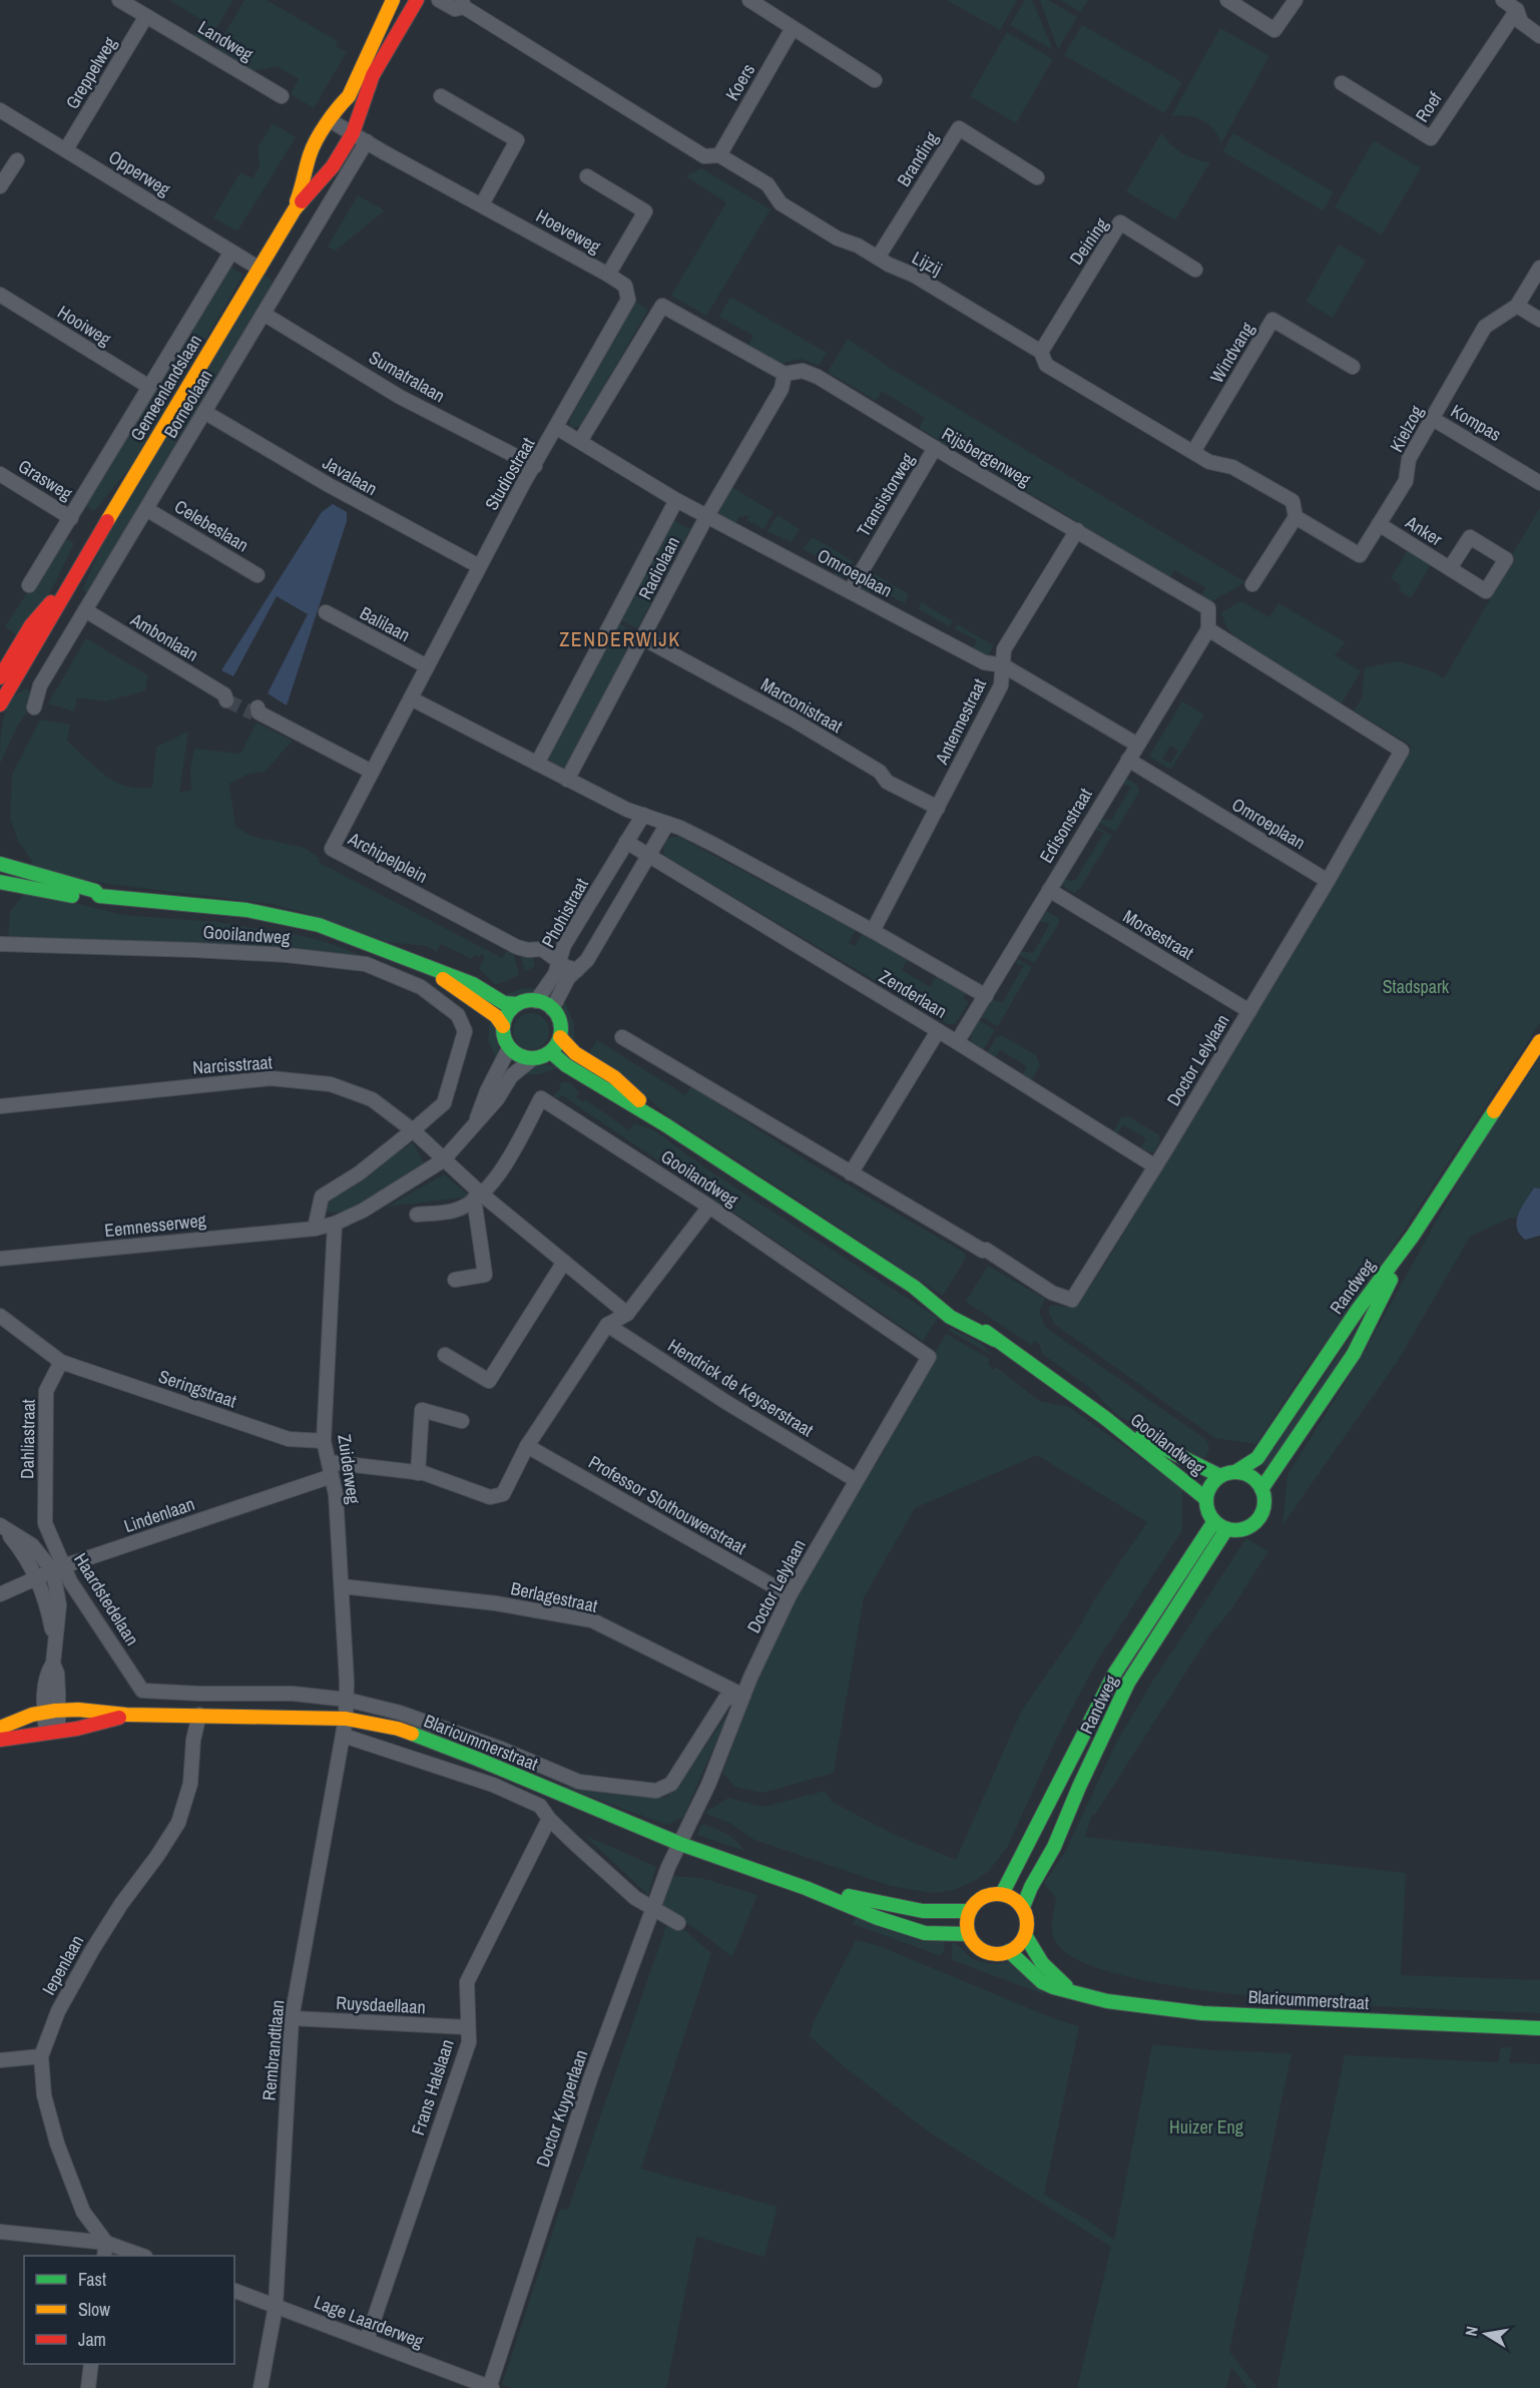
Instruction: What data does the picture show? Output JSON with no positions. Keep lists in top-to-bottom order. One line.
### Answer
{"streets":{"main road":["Gemeenlandslaan","Gooilandweg","Randweg","Blaricummerstraat"],"street":["Landweg","Greppelweg","Koers","Roef","Branding","Opperweg","Hoeveweg","Deining","Lijzij","Hooiweg","Windvang","Sumatralaan","Borneolaan","Kompas","Kielzog","Rijsbergenweg","Studiostraat","Javalaan","Grasweg","Transistorweg","Celebeslaan","Anker","Radiolaan","Omroeplaan","Balilaan","Ambonlaan","Marconistraat","Antennestraat","Edisonstraat","Archipelplein","Phohistraat","Morsestraat","Zenderlaan","Doctor Lelylaan","Narcisstraat","Eemnesserweg","Hendrick de Keyserstraat","Seringstraat","Dahliastraat","Zuiderweg","Professor Slothouwerstraat","Lindenlaan","Berlagestraat","Haardstedelaan","Iepenlaan","Ruysdaellaan","Rembrandtlaan","Frans Halslaan","Doctor Kuyperlaan","Lage Laarderweg"]},"crossings":[["Landweg","Greppelweg"],["Greppelweg","Opperweg"],["Koers","Lijzij"],["Branding","Lijzij"],["Opperweg","Gemeenlandslaan"],["Hoeveweg","Gemeenlandslaan"],["Hoeveweg","Borneolaan"],["Hoeveweg","Studiostraat"],["Deining","Lijzij"],["Lijzij","Windvang"],["Lijzij","Kielzog"],["Hooiweg","Gemeenlandslaan"],["Sumatralaan","Borneolaan"],["Sumatralaan","Studiostraat"],["Gemeenlandslaan","Grasweg"],["Borneolaan","Javalaan"],["Borneolaan","Celebeslaan"],["Borneolaan","Ambonlaan"],["Kompas","Kielzog"],["Kielzog","Anker"],["Rijsbergenweg","Transistorweg"],["Rijsbergenweg","Radiolaan"],["Rijsbergenweg","Omroeplaan"],["Rijsbergenweg","Antennestraat"],["Rijsbergenweg","Edisonstraat"],["Rijsbergenweg","Doctor Lelylaan"],["Studiostraat","Javalaan"],["Studiostraat","Omroeplaan"],["Studiostraat","Balilaan"],["Studiostraat","Archipelplein"],["Transistorweg","Omroeplaan"],["Radiolaan","Omroeplaan"],["Radiolaan","Marconistraat"],["Omroeplaan","Antennestraat"],["Omroeplaan","Edisonstraat"],["Omroeplaan","Doctor Lelylaan"],["Marconistraat","Antennestraat"],["Antennestraat","Zenderlaan"],["Edisonstraat","Morsestraat"],["Edisonstraat","Zenderlaan"],["Edisonstraat","Doctor Lelylaan"],["Archipelplein","Phohistraat"],["Phohistraat","Gooilandweg"],["Phohistraat","Zenderlaan"],["Phohistraat","Eemnesserweg"],["Gooilandweg","Doctor Lelylaan"],["Gooilandweg","Narcisstraat"],["Gooilandweg","Eemnesserweg"],["Gooilandweg","Randweg"],["Morsestraat","Doctor Lelylaan"],["Zenderlaan","Doctor Lelylaan"],["Doctor Lelylaan","Hendrick de Keyserstraat"],["Doctor Lelylaan","Professor Slothouwerstraat"],["Doctor Lelylaan","Berlagestraat"],["Doctor Lelylaan","Blaricummerstraat"],["Doctor Lelylaan","Doctor Kuyperlaan"],["Narcisstraat","Eemnesserweg"],["Eemnesserweg","Zuiderweg"],["Randweg","Blaricummerstraat"],["Seringstraat","Dahliastraat"],["Seringstraat","Zuiderweg"],["Dahliastraat","Haardstedelaan"],["Zuiderweg","Lindenlaan"],["Zuiderweg","Berlagestraat"],["Zuiderweg","Blaricummerstraat"],["Zuiderweg","Rembrandtlaan"],["Lindenlaan","Haardstedelaan"],["Berlagestraat","Blaricummerstraat"],["Haardstedelaan","Blaricummerstraat"],["Blaricummerstraat","Iepenlaan"],["Blaricummerstraat","Rembrandtlaan"],["Blaricummerstraat","Frans Halslaan"],["Blaricummerstraat","Doctor Kuyperlaan"],["Ruysdaellaan","Rembrandtlaan"],["Ruysdaellaan","Frans Halslaan"],["Rembrandtlaan","Lage Laarderweg"],["Frans Halslaan","Lage Laarderweg"],["Doctor Kuyperlaan","Lage Laarderweg"]],"districts":["ZENDERWIJK"],"parks":["Stadspark","Huizer Eng"],"legend":["Fast","Slow","Jam"],"north":"left"}
